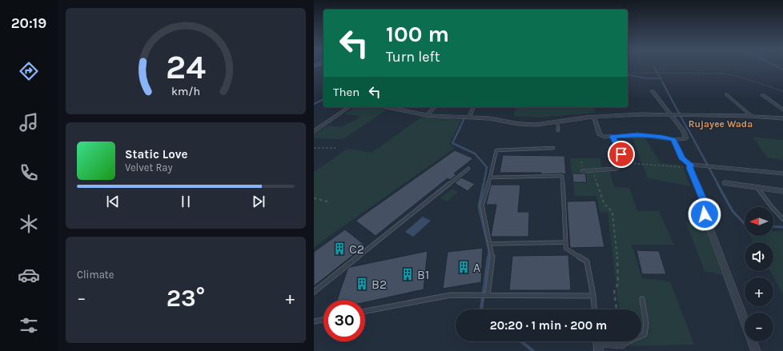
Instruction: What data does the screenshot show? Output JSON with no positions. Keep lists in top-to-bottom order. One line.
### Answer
{"districts":["Rujayee Wada"],"places":{"building":["C2","A","B1","B2"]},"north":"left","page":{"tabs":"20:19","turn":["100 m","Turn left"],"then":"Then","song":["Static Love","Velvet Ray"],"map_buttons":["+","−"],"tile":"Climate","heat":["−","23°","+"],"limit":"30","trip":"20:20 · 1 min · 200 m","gauge":["24","km/h"]}}
